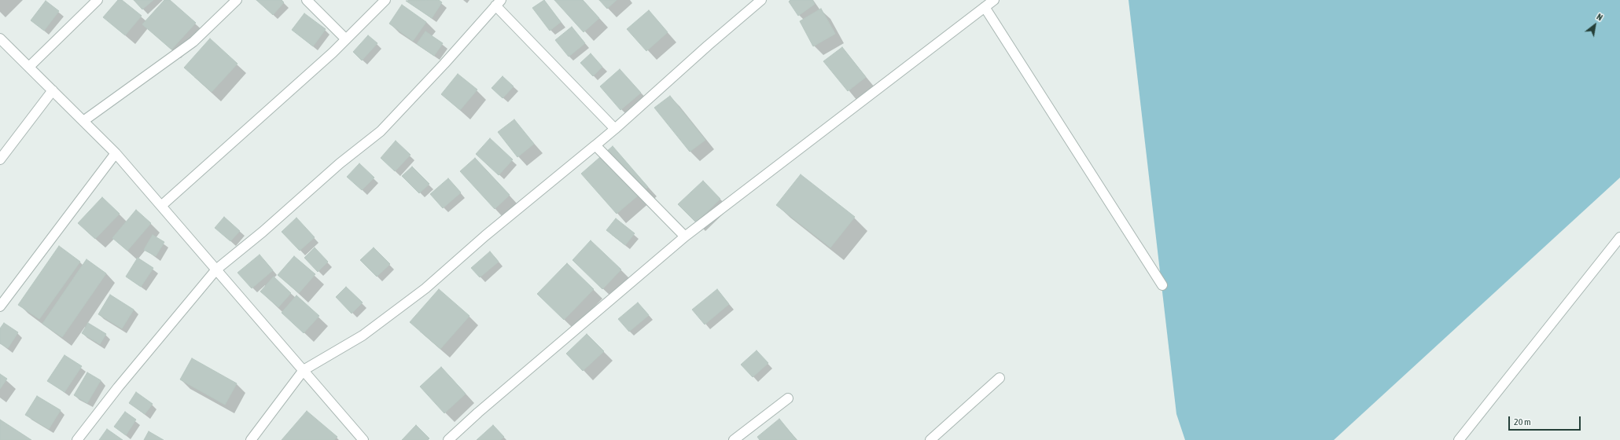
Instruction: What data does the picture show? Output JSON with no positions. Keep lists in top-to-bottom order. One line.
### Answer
{"scale_bar":"20 m","north":"top right"}
